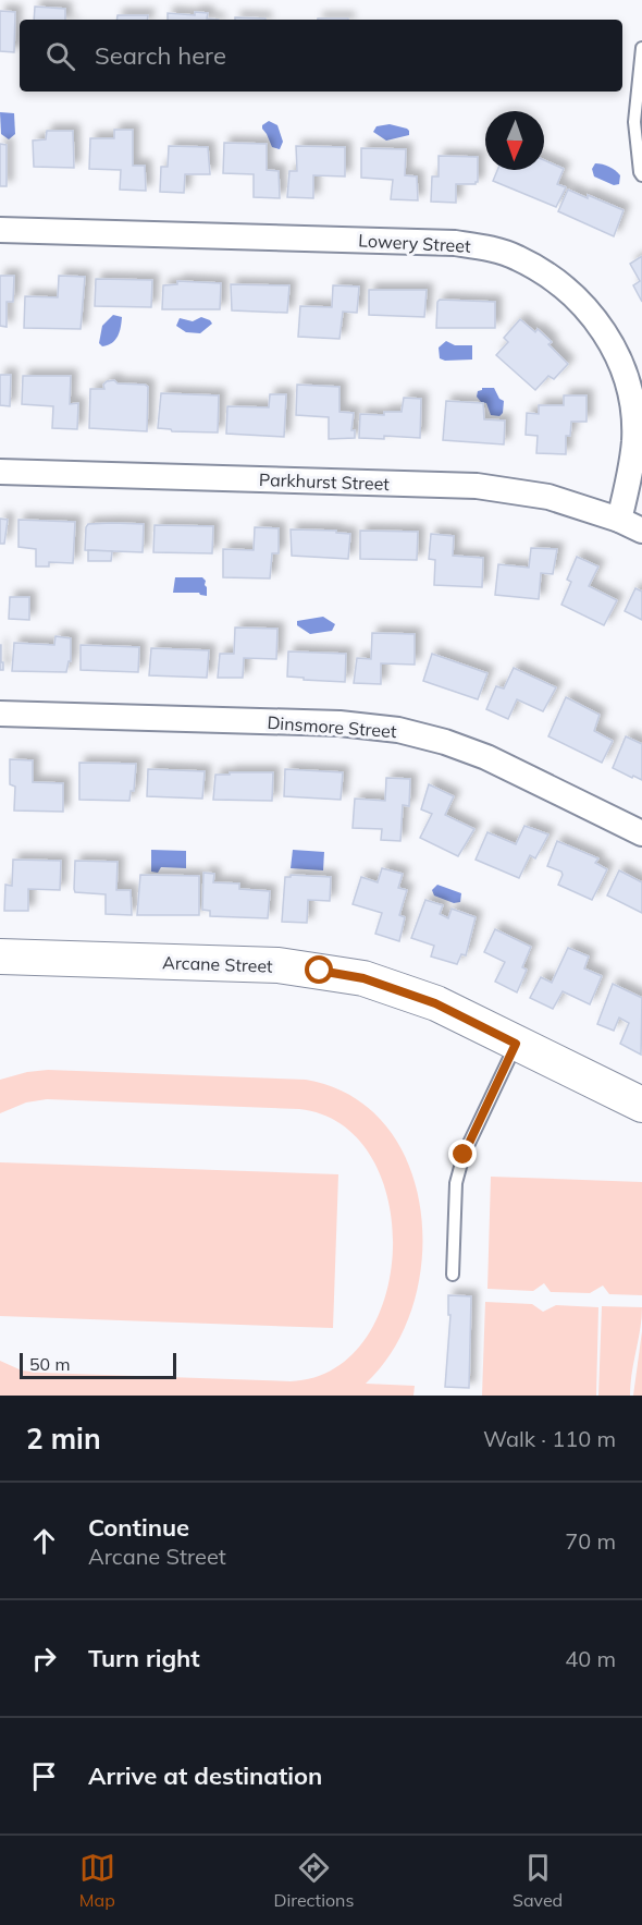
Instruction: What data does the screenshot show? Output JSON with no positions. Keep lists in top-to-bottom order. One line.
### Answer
{"streets":{"street":["Lowery Street","Parkhurst Street","Dinsmore Street","Arcane Street"]},"crossings":[["Lowery Street","Parkhurst Street"]],"scale_bar":"50 m","north":"bottom","page":{"search":"Search here","scale":"50 m","heading":["2 min","Walk · 110 m"],"list":[["Continue","Arcane Street","70 m"],["Turn right","40 m"],"Arrive at destination"],"nav":["Map","Directions","Saved"]}}
